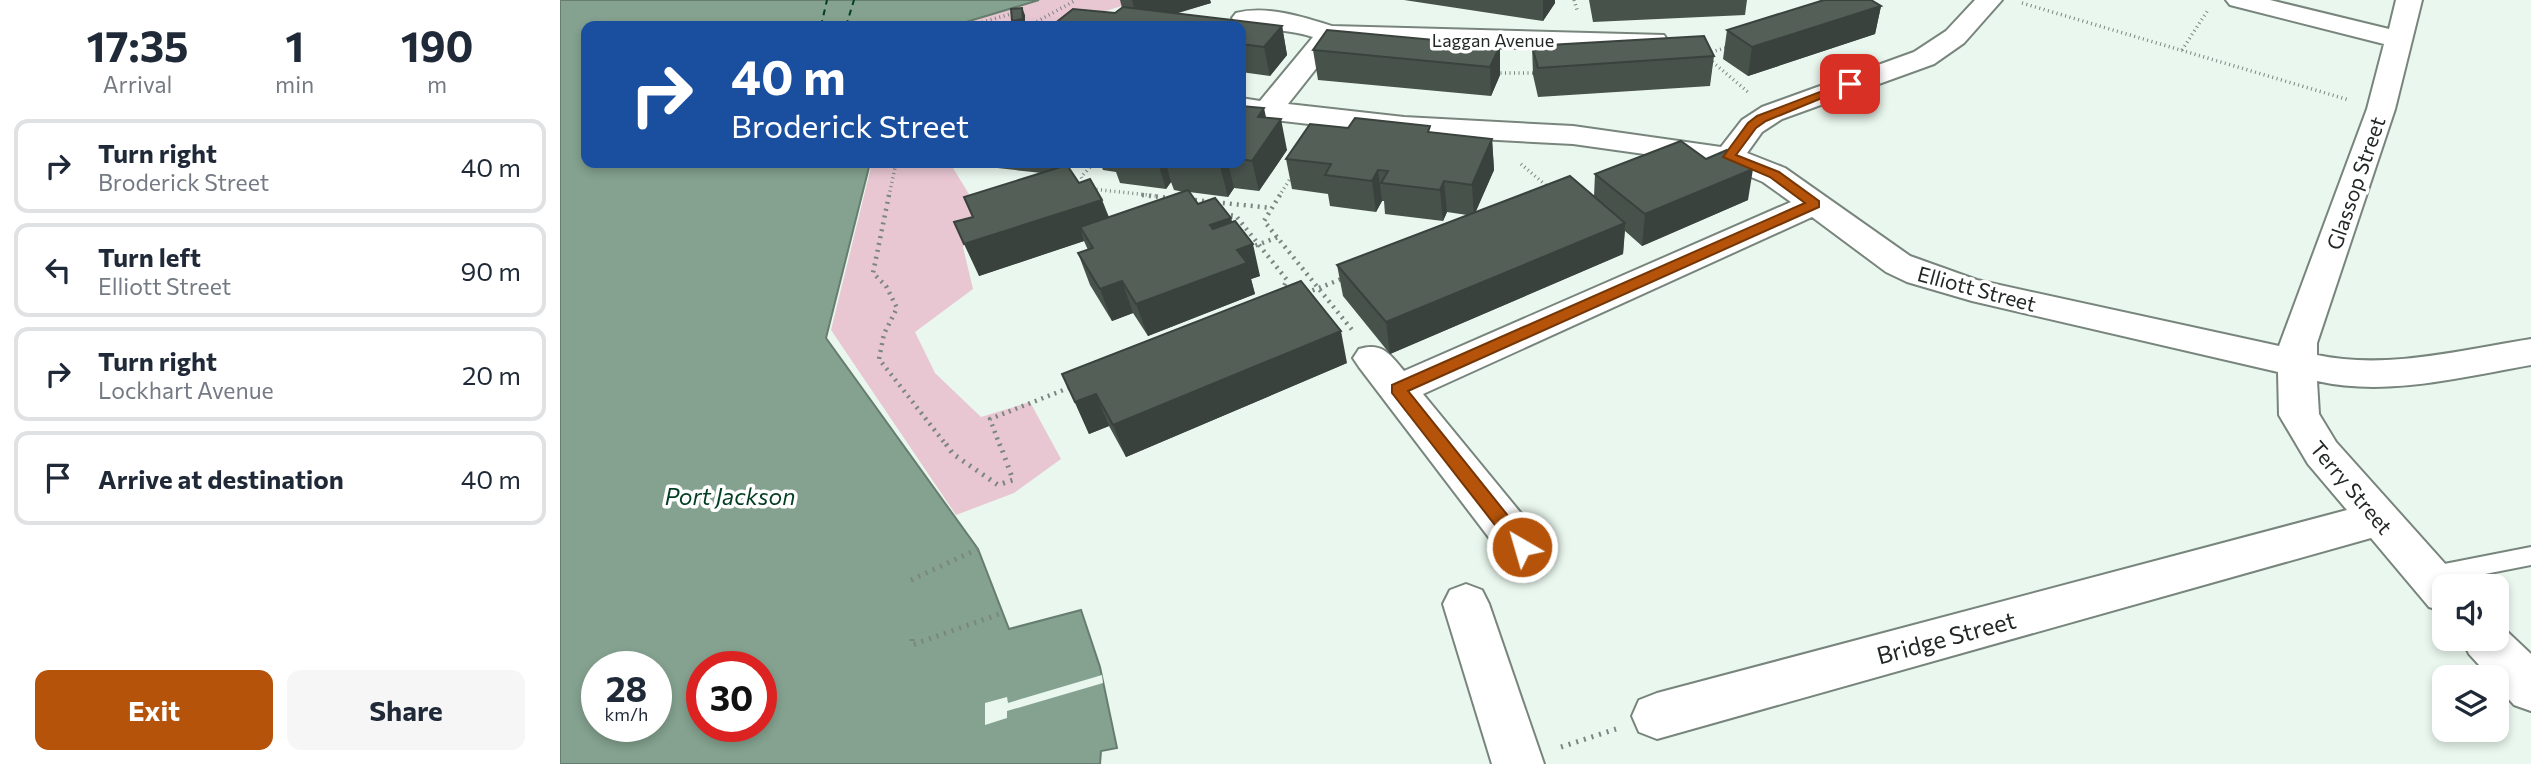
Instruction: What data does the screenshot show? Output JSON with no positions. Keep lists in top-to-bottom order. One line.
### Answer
{"streets":{"street":["Laggan Avenue","Glassop Street","Elliott Street","Terry Street","Bridge Street"]},"crossings":[["Glassop Street","Elliott Street"],["Glassop Street","Terry Street"],["Elliott Street","Terry Street"],["Terry Street","Bridge Street"]],"water":["Port Jackson"],"page":{"eta":["17:35","Arrival","1","min","190","m"],"turn":["40 m","Broderick Street"],"list":[{"name":"Turn right","note":"Broderick Street","value":"40 m"},{"name":"Turn left","note":"Elliott Street","value":"90 m"},{"name":"Turn right","note":"Lockhart Avenue","value":"20 m"},{"name":"Arrive at destination","value":"40 m"}],"speed":"28 km/h","limit":"30","buttons":["Exit","Share"]}}
